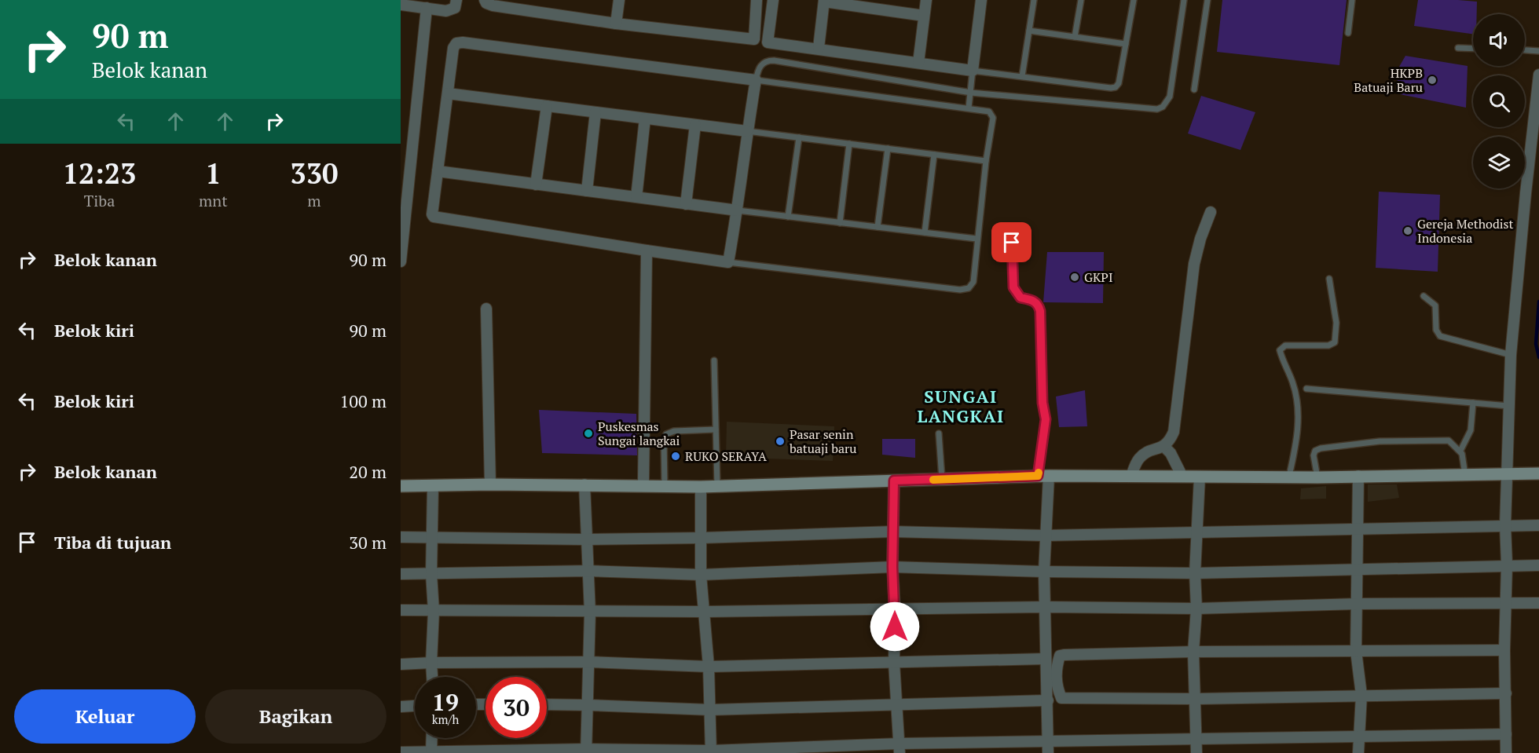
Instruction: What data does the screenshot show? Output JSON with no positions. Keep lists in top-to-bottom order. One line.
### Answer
{"districts":["SUNGAI LANGKAI"],"places":["HKPB Batuaji Baru","Gereja Methodist Indonesia","GKPI","Puskesmas Sungai langkai","Pasar senin batuaji baru","RUKO SERAYA"],"page":{"turn":["90 m","Belok kanan"],"eta":["12:23","Tiba","1","mnt","330","m"],"list":[{"name":"Belok kanan","value":"90 m"},{"name":"Belok kiri","value":"90 m"},{"name":"Belok kiri","value":"100 m"},{"name":"Belok kanan","value":"20 m"},{"name":"Tiba di tujuan","value":"30 m"}],"speed":"19 km/h","limit":"30","buttons":["Keluar","Bagikan"]}}
